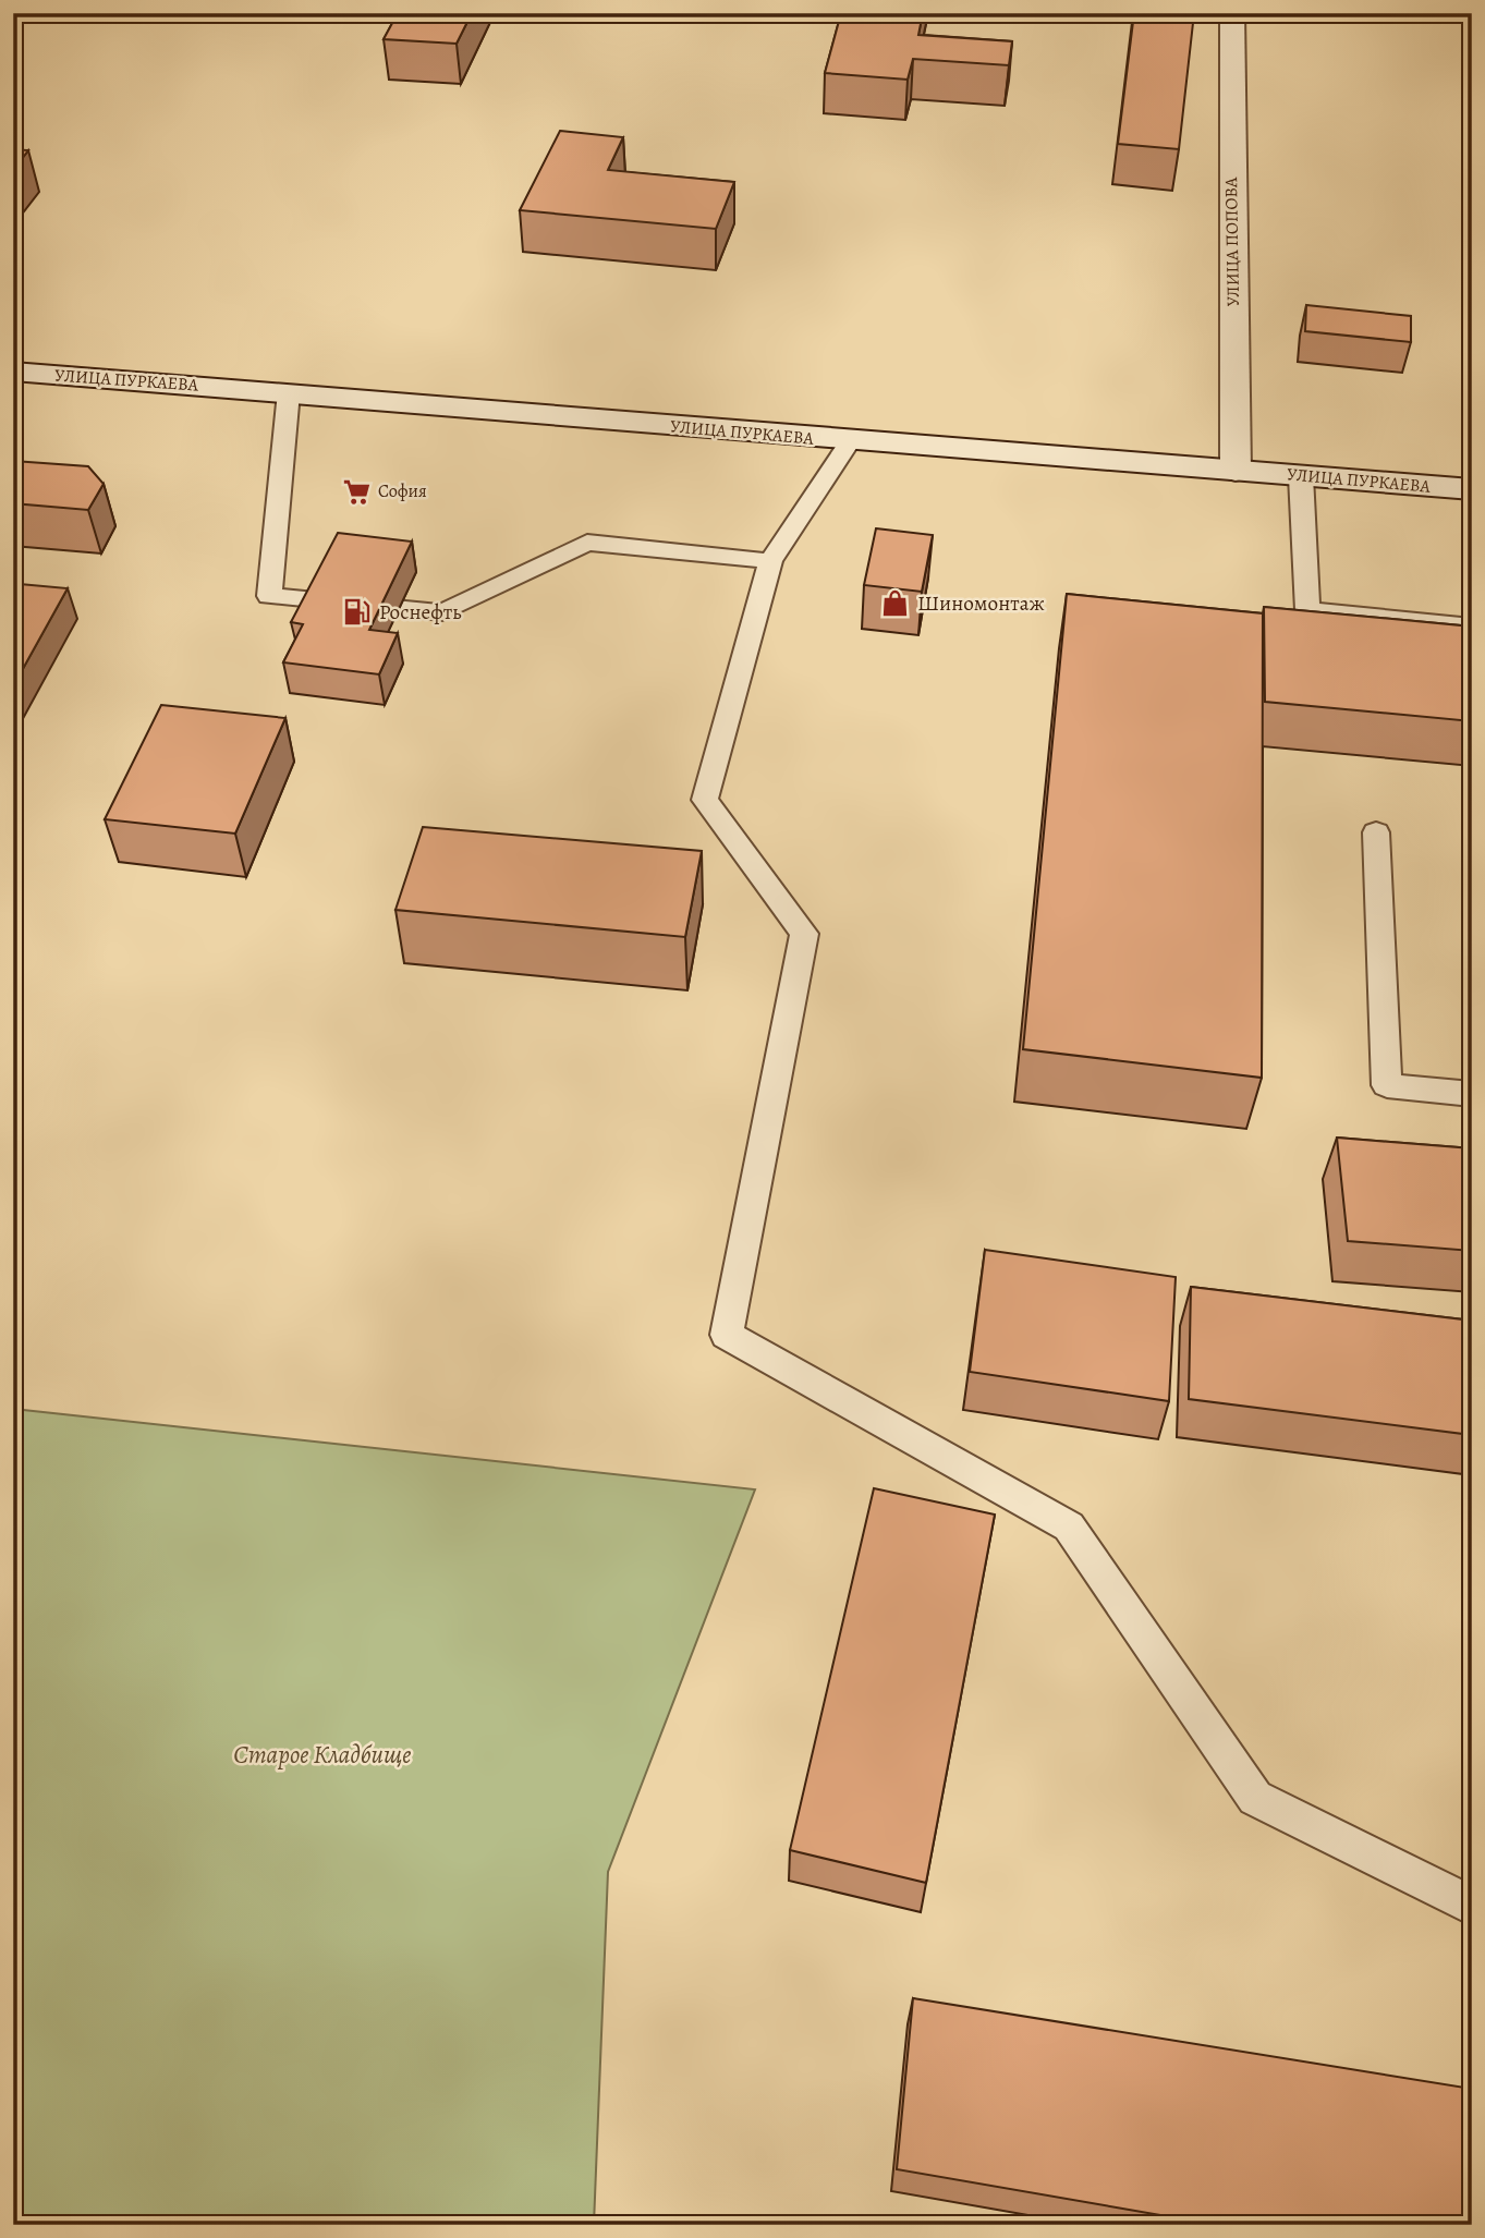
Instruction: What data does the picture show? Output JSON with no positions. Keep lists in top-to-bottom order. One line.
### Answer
{"streets":{"main road":["УЛИЦА ПОПОВА","УЛИЦА ПУРКАЕВА"]},"crossings":[["УЛИЦА ПОПОВА","УЛИЦА ПУРКАЕВА"]],"parks":["Старое Кладбище"],"places":{"supermarket":["София"],"shop":["Шиномонтаж"],"fuel station":["Роснефть"]}}
